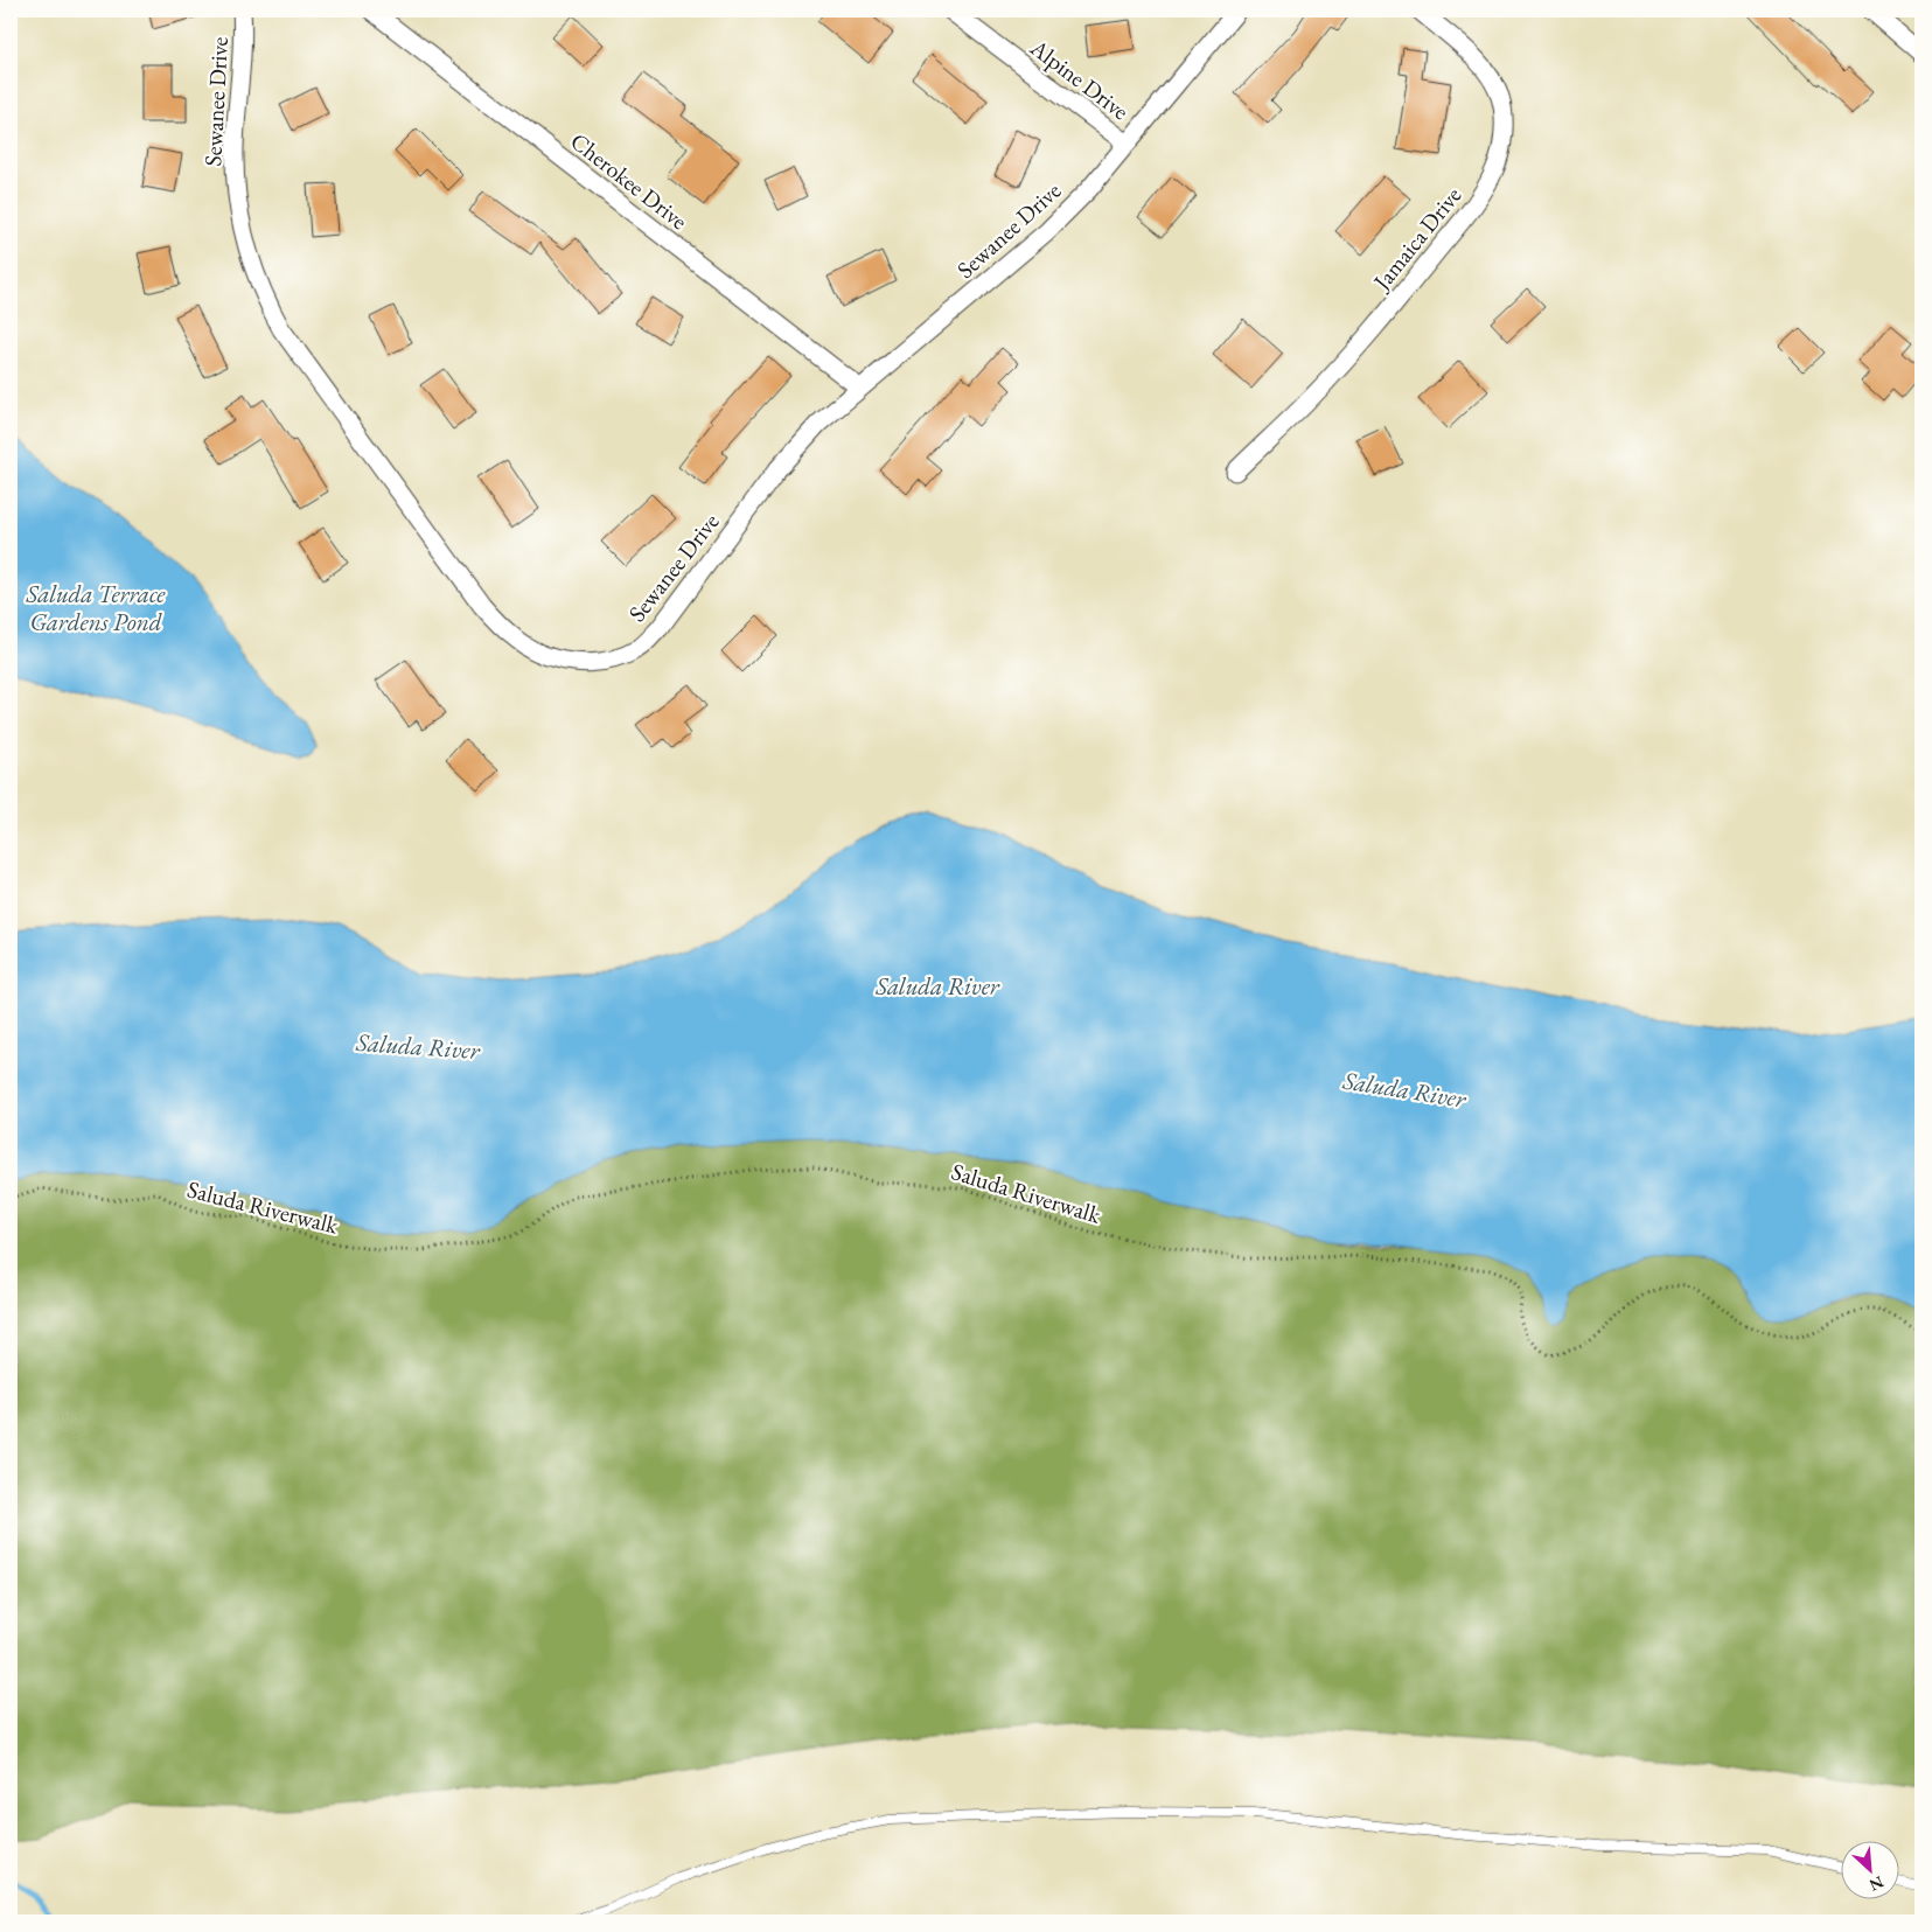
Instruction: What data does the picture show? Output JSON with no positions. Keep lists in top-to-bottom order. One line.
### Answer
{"streets":{"street":["Alpine Drive","Sewanee Drive","Cherokee Drive","Jamaica Drive"],"path":["Saluda Riverwalk"]},"crossings":[["Alpine Drive","Sewanee Drive"],["Sewanee Drive","Cherokee Drive"]],"water":["Saluda Terrace Gardens Pond","Saluda River"],"north":"bottom right"}
